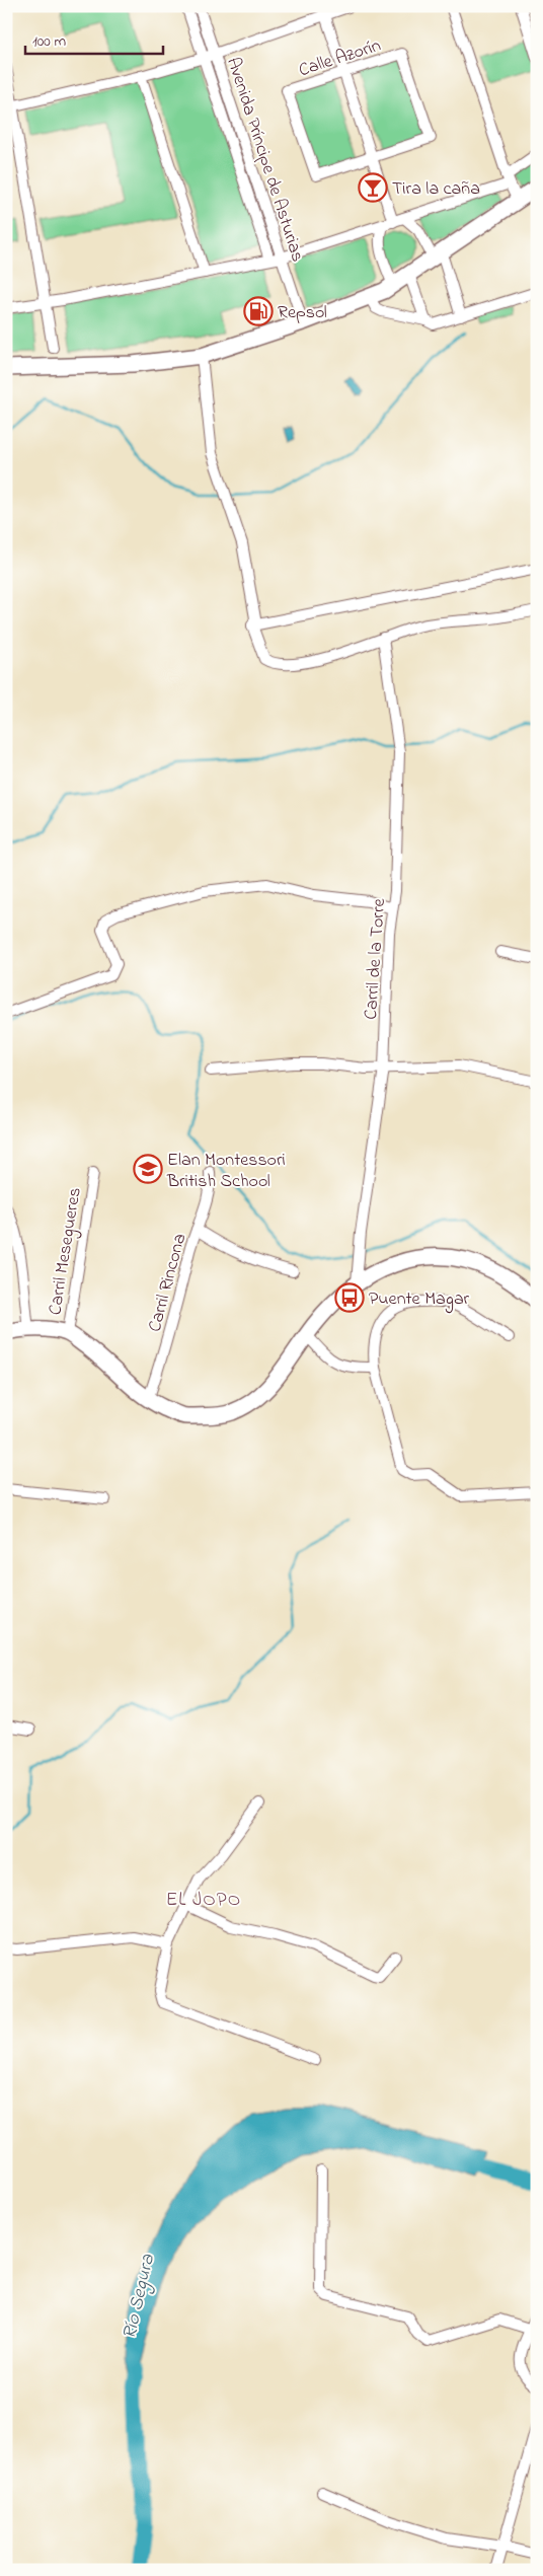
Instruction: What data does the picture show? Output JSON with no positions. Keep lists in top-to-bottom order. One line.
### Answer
{"streets":{"street":["Calle Azorín","Avenida Príncipe de Asturias","Carril de la Torre","Carril Mesegueres","Carril Rincona"]},"districts":["EL JOPO"],"water":["Río Segura"],"places":{"bar":["Tira la caña"],"fuel station":["Repsol"],"school or university":["Elan Montessori British School"],"bus stop":["Puente Magar"]},"scale_bar":"100 m"}
